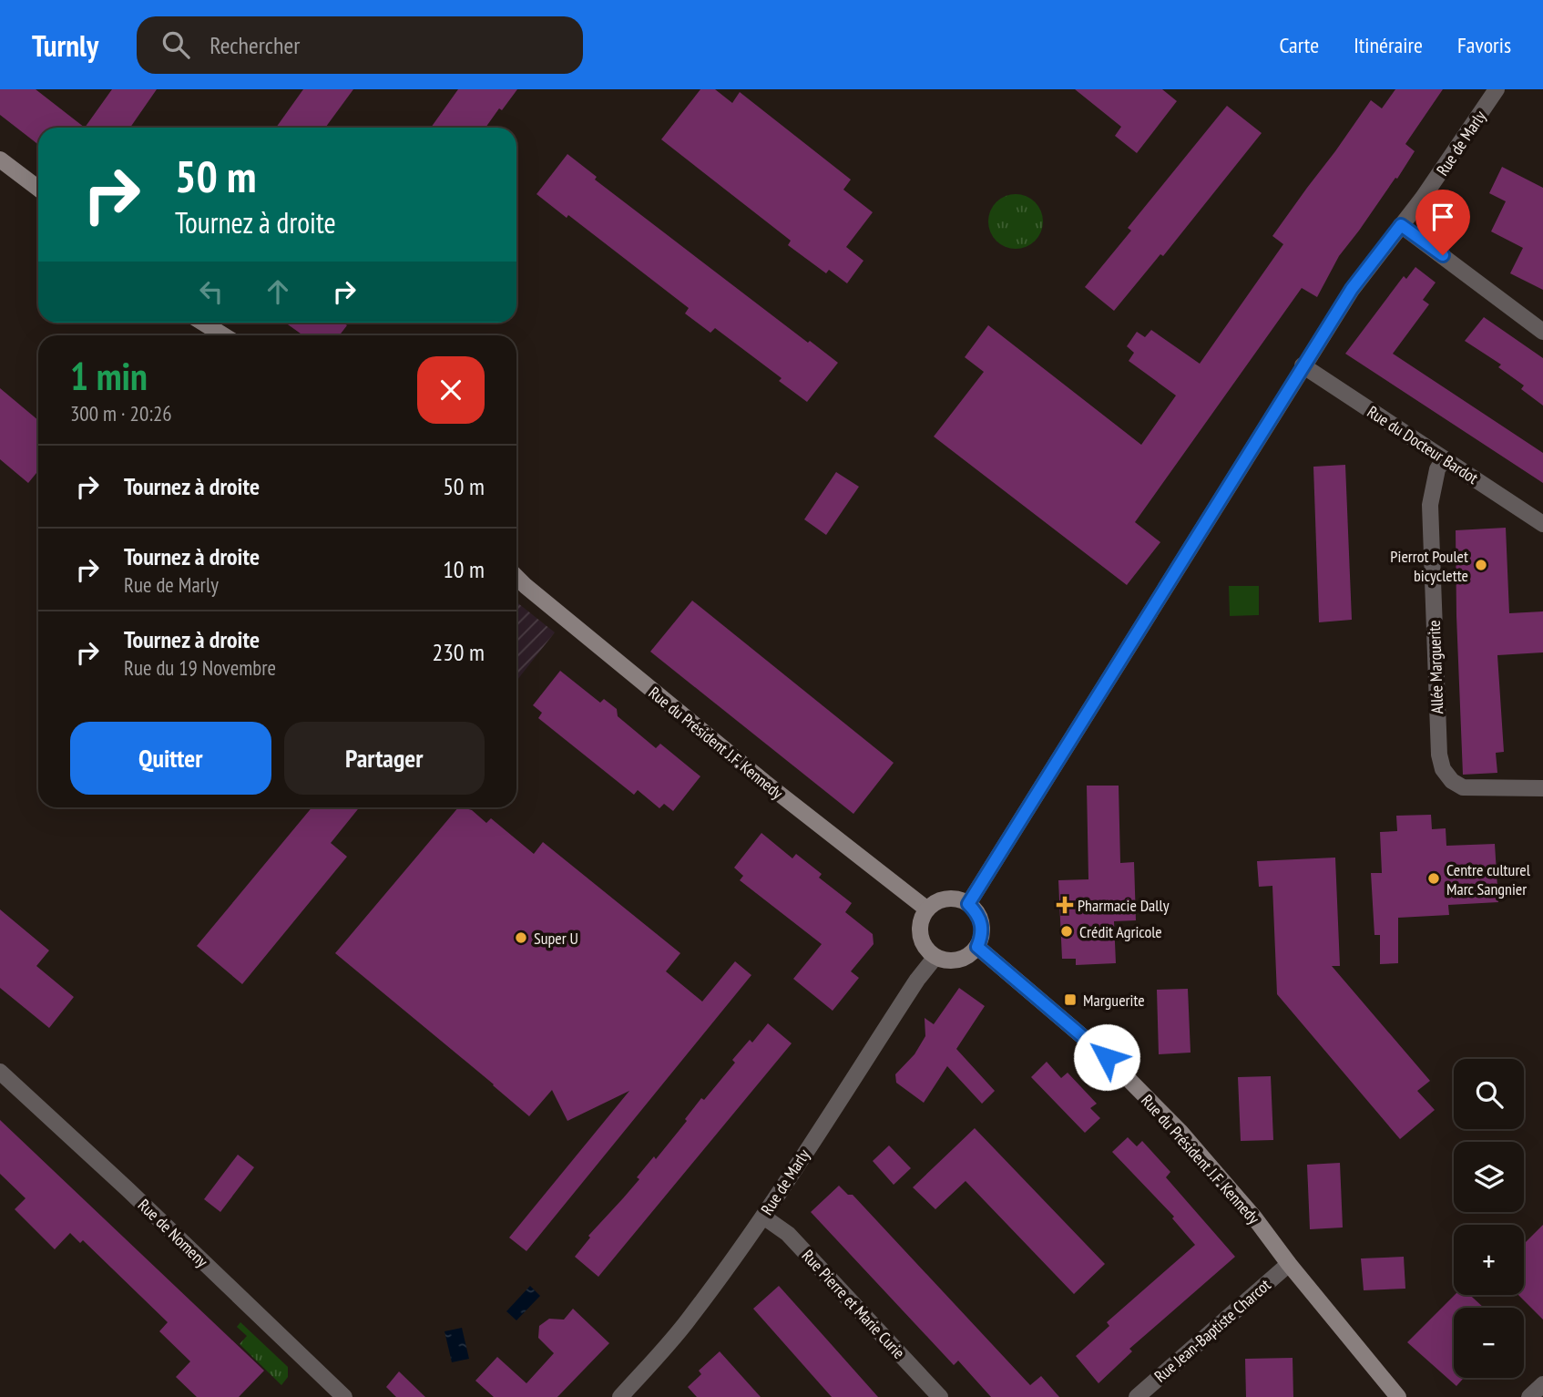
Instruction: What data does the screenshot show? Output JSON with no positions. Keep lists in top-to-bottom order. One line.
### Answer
{"streets":{"street":["Rue de Marly","Rue du Docteur Bardot","Allée Marguerite","Rue du Président J.F. Kennedy","Rue de Nomeny","Rue Pierre et Marie Curie","Rue Jean-Baptiste Charcot"]},"crossings":[["Rue de Marly","Rue du Docteur Bardot"],["Rue de Marly","Rue du Président J.F. Kennedy"],["Rue de Marly","Rue Pierre et Marie Curie"],["Rue du Docteur Bardot","Allée Marguerite"],["Rue du Président J.F. Kennedy","Rue Jean-Baptiste Charcot"]],"places":{"other":["Pierrot Poulet bicyclette","Centre culturel Marc Sangnier","Crédit Agricole","Super U"],"health":["Pharmacie Dally"],"transit":["Marguerite"]},"page":{"header":"Turnly","search":"Rechercher","nav":["Carte","Itinéraire","Favoris"],"turn":["50 m","Tournez à droite"],"heading":["1 min","300 m · 20:26"],"list":[{"name":"Tournez à droite","value":"50 m"},{"name":"Tournez à droite","note":"Rue de Marly","value":"10 m"},{"name":"Tournez à droite","note":"Rue du 19 Novembre","value":"230 m"}],"buttons":["Quitter","Partager"],"map_buttons":["+","−"]}}
